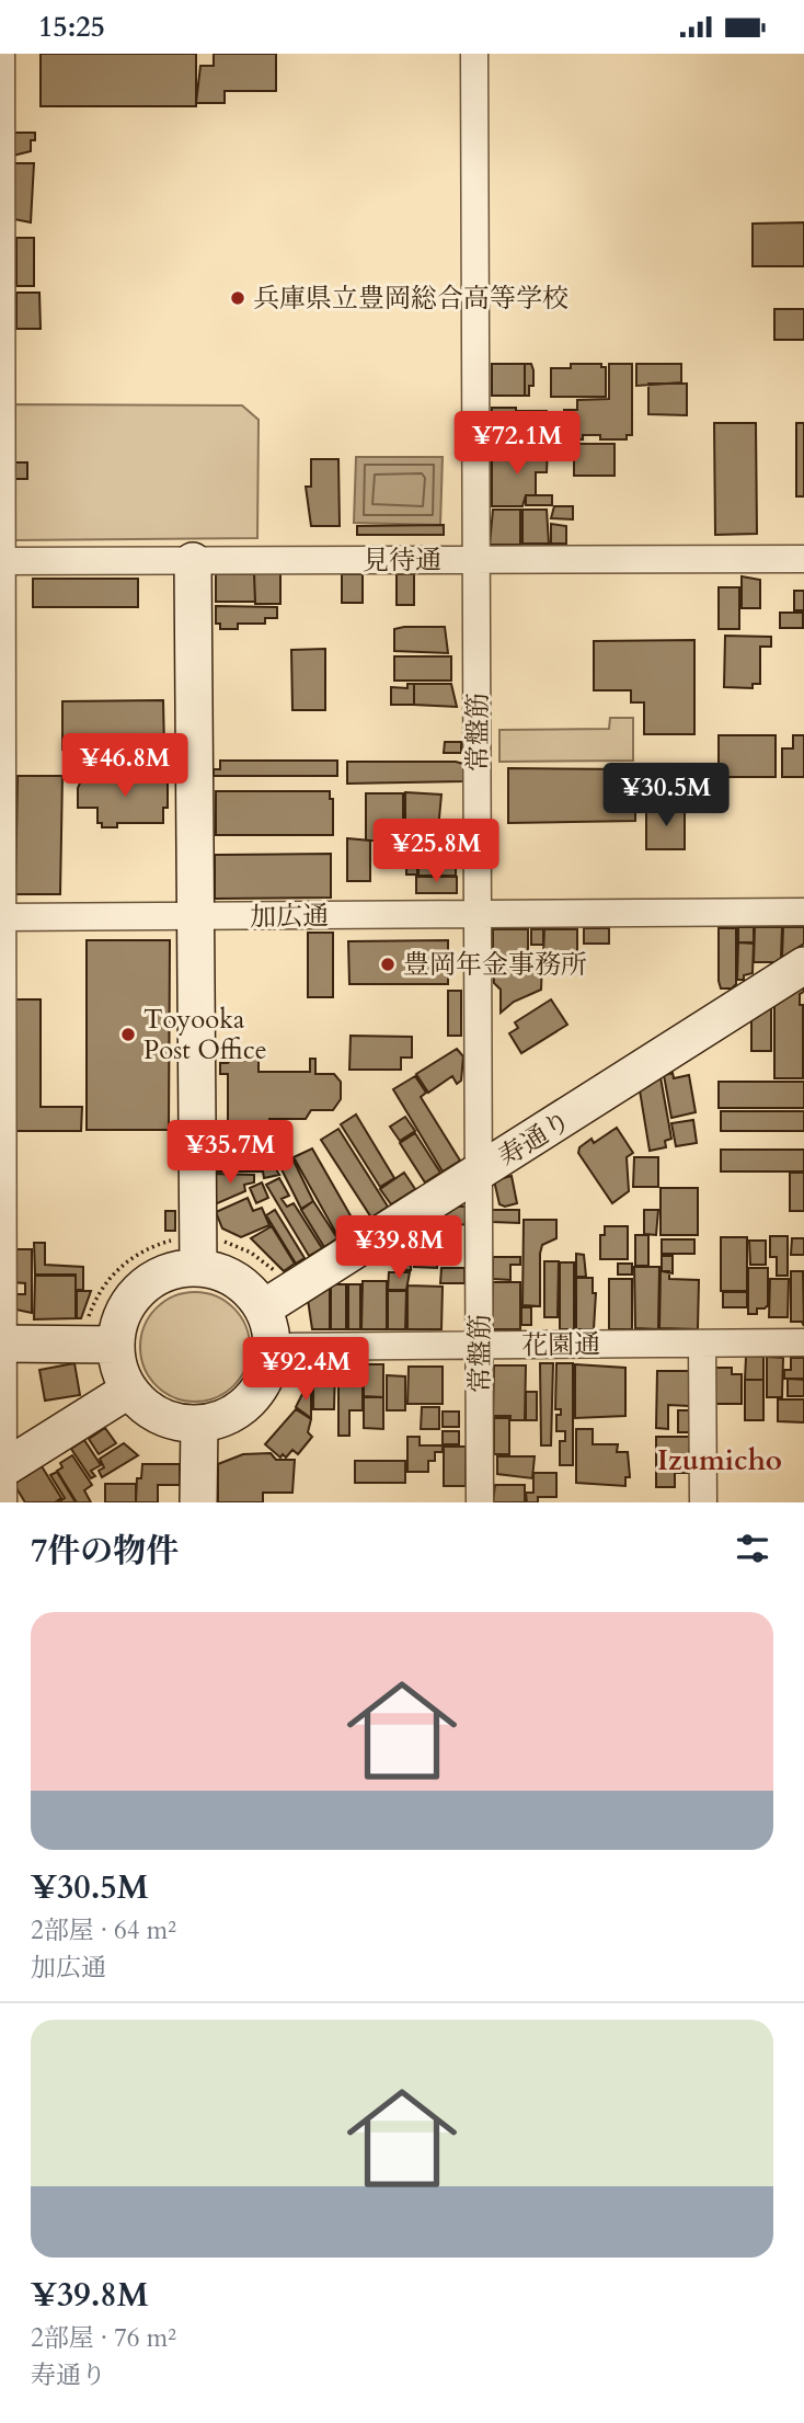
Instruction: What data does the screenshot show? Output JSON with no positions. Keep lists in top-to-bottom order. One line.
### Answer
{"streets":{"street":["見待通","常盤筋","加広通","寿通り","花園通"]},"crossings":[["見待通","常盤筋"],["常盤筋","加広通"],["常盤筋","寿通り"],["常盤筋","花園通"],["寿通り","花園通"]],"districts":["Izumicho"],"places":["兵庫県立豊岡総合高等学校","豊岡年金事務所","Toyooka Post Office"],"page":{"status":"15:25","price":["¥72.1M","¥46.8M","¥30.5M","¥25.8M","¥35.7M","¥39.8M","¥92.4M"],"heading":"7件の物件","list":[{"name":"¥30.5M","note":"2部屋 · 64 m² · 加広通"},{"name":"¥39.8M","note":"2部屋 · 76 m² · 寿通り"}]}}
